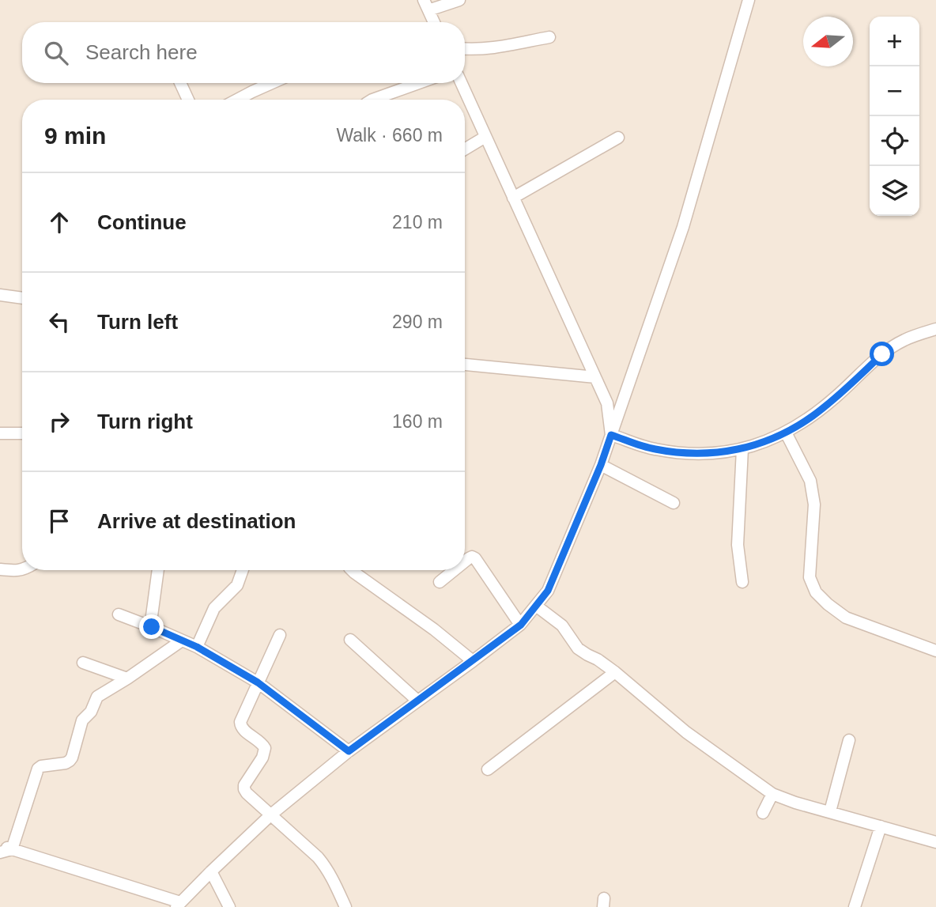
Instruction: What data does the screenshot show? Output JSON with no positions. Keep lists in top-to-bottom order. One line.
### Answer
{"north":"left","page":{"map_buttons":["+","−"],"search":"Search here","heading":["9 min","Walk · 660 m"],"list":[["Continue","210 m"],["Turn left","290 m"],["Turn right","160 m"],"Arrive at destination"]}}
